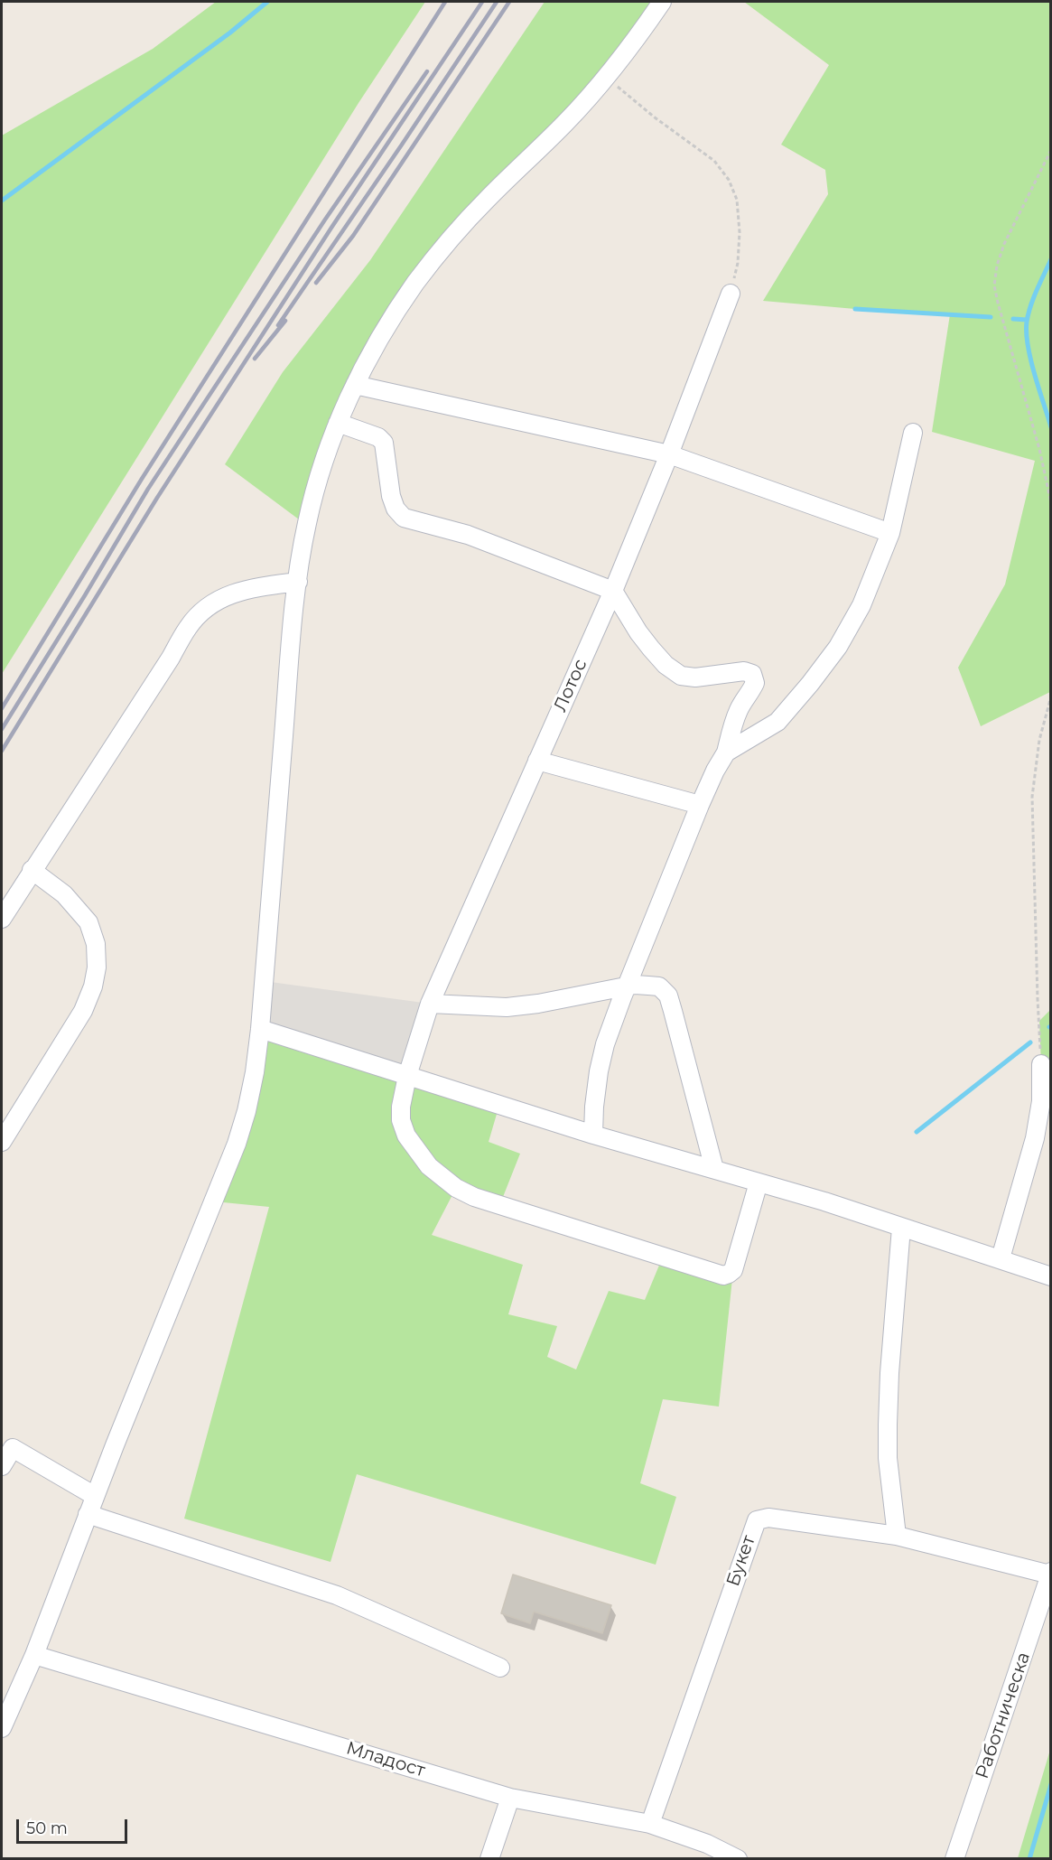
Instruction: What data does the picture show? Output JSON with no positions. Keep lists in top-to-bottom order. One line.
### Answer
{"streets":{"street":["Лотос","Букет","Работническа","Младост"]},"crossings":[["Букет","Работническа"],["Букет","Младост"]],"scale_bar":"50 m"}
